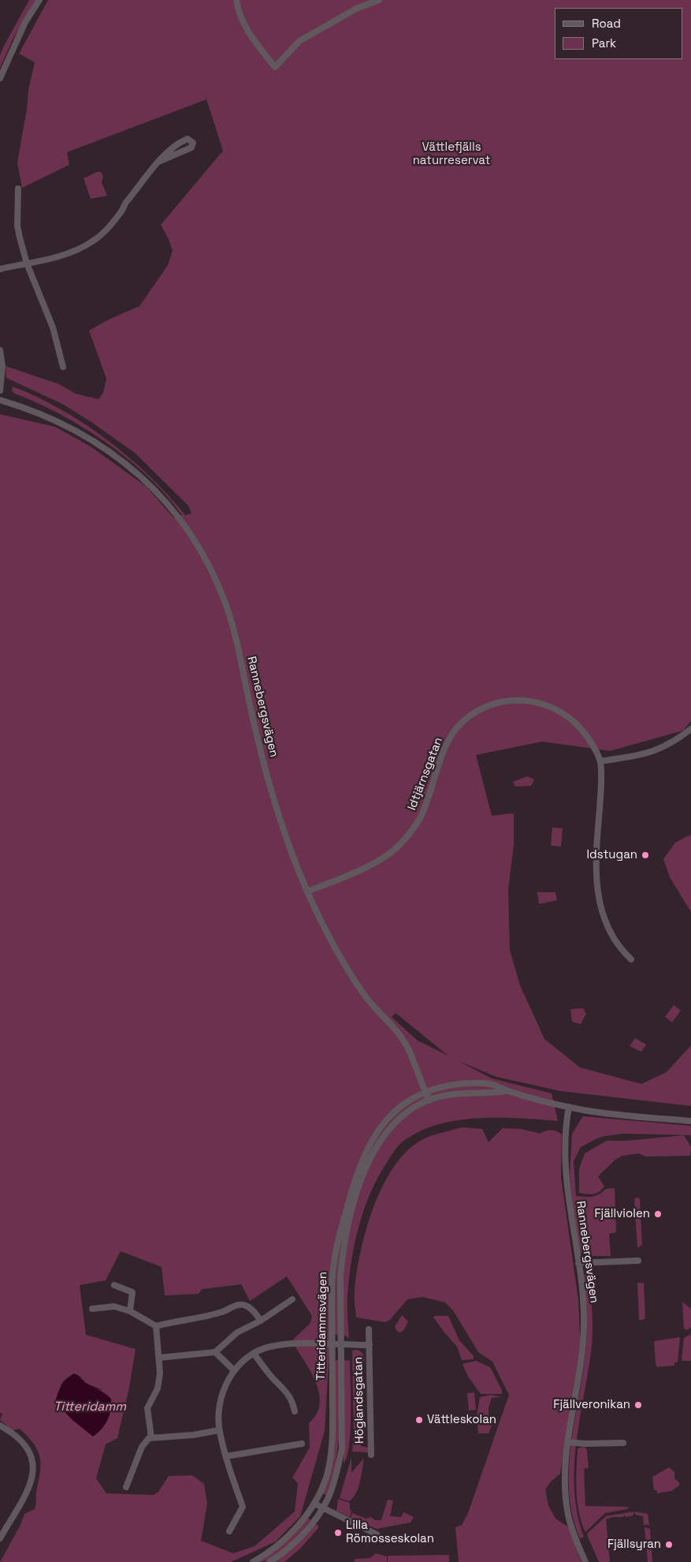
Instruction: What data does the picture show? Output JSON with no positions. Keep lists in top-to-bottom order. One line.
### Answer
{"streets":{"street":["Rannebergsvägen","Idtjärnsgatan","Titteridammsvägen","Höglandsgatan"]},"crossings":[["Rannebergsvägen","Idtjärnsgatan"],["Rannebergsvägen","Titteridammsvägen"],["Titteridammsvägen","Höglandsgatan"]],"water":["Titteridamm"],"parks":["Vättlefjälls naturreservat"],"places":["Idstugan","Fjällviolen","Fjällveronikan","Vättleskolan","Lilla Römosseskolan","Fjällsyran"],"legend":["Road","Park"]}
